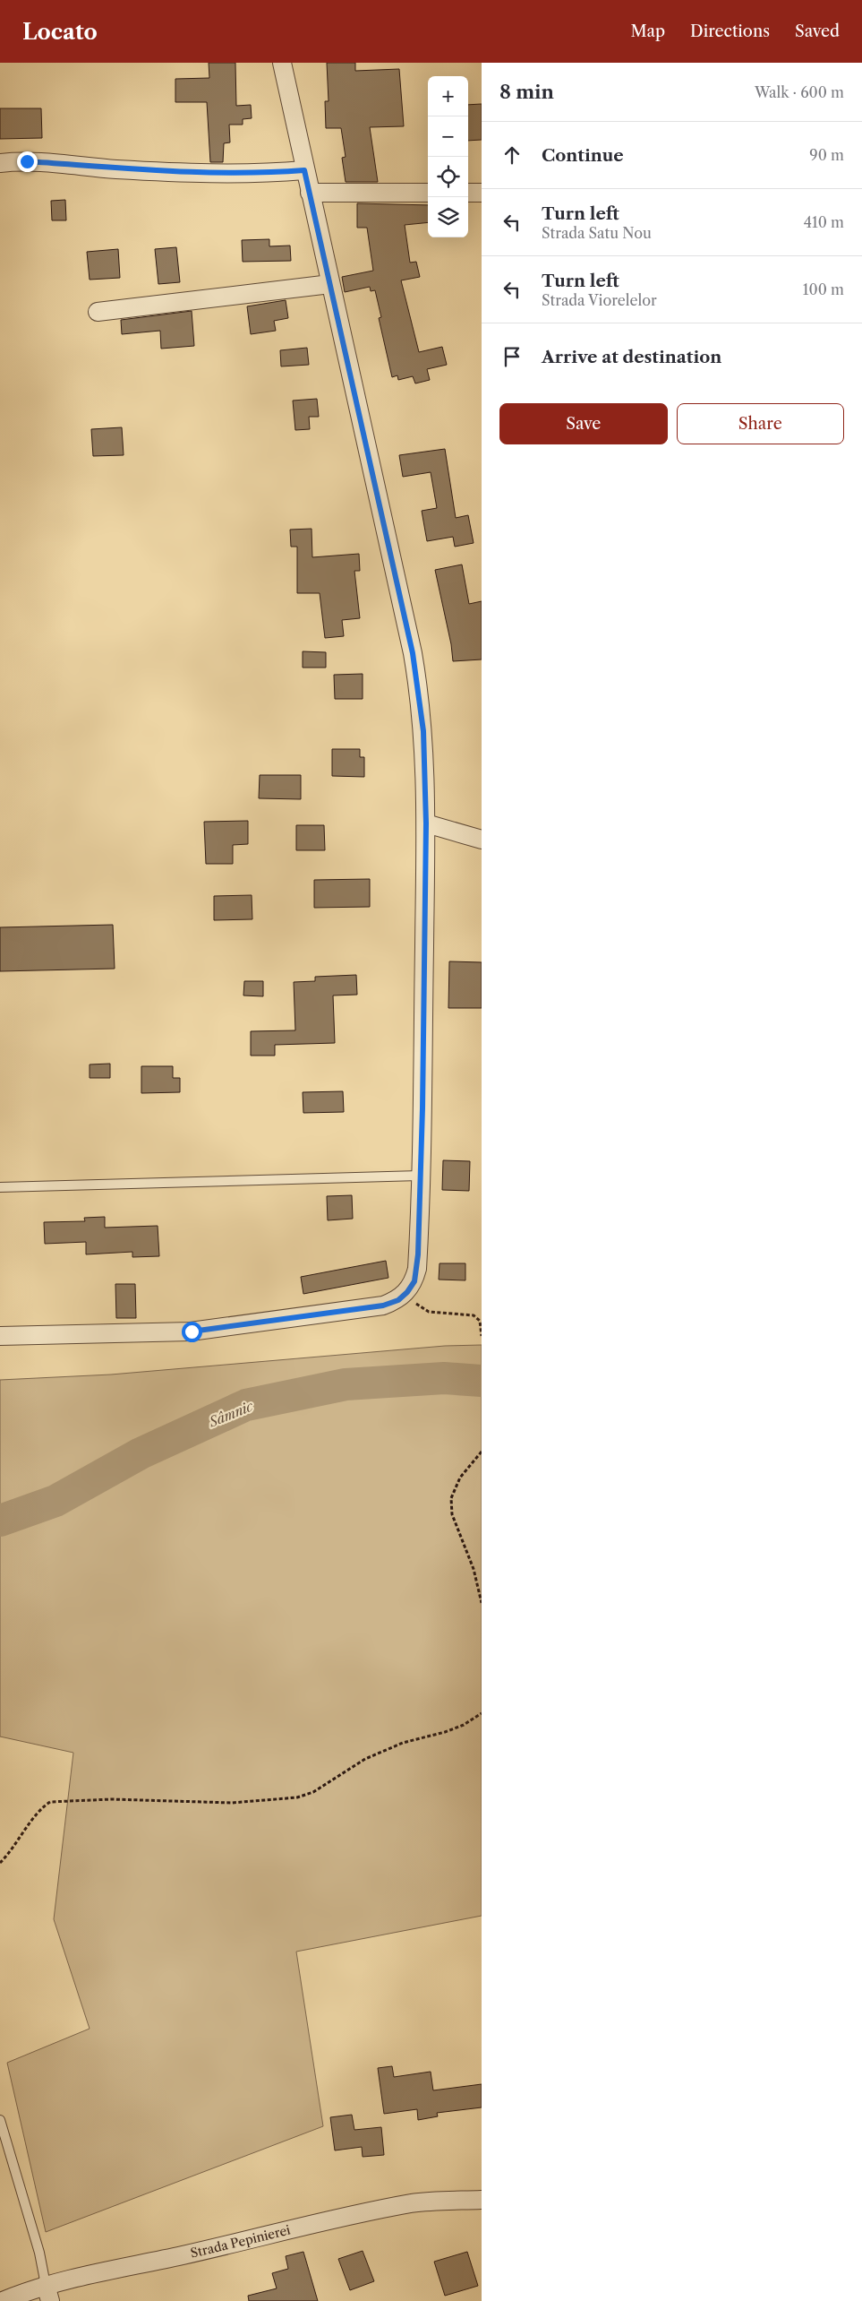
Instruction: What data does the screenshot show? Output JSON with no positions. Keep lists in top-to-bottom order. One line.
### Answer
{"streets":{"street":["Strada Pepinierei"]},"water":["Sâmnic"],"page":{"header":"Locato","nav":["Map","Directions","Saved"],"heading":["8 min","Walk · 600 m"],"map_buttons":["+","−"],"list":[["Continue","90 m"],["Turn left","Strada Satu Nou","410 m"],["Turn left","Strada Viorelelor","100 m"],"Arrive at destination"],"buttons":["Save","Share"]}}
